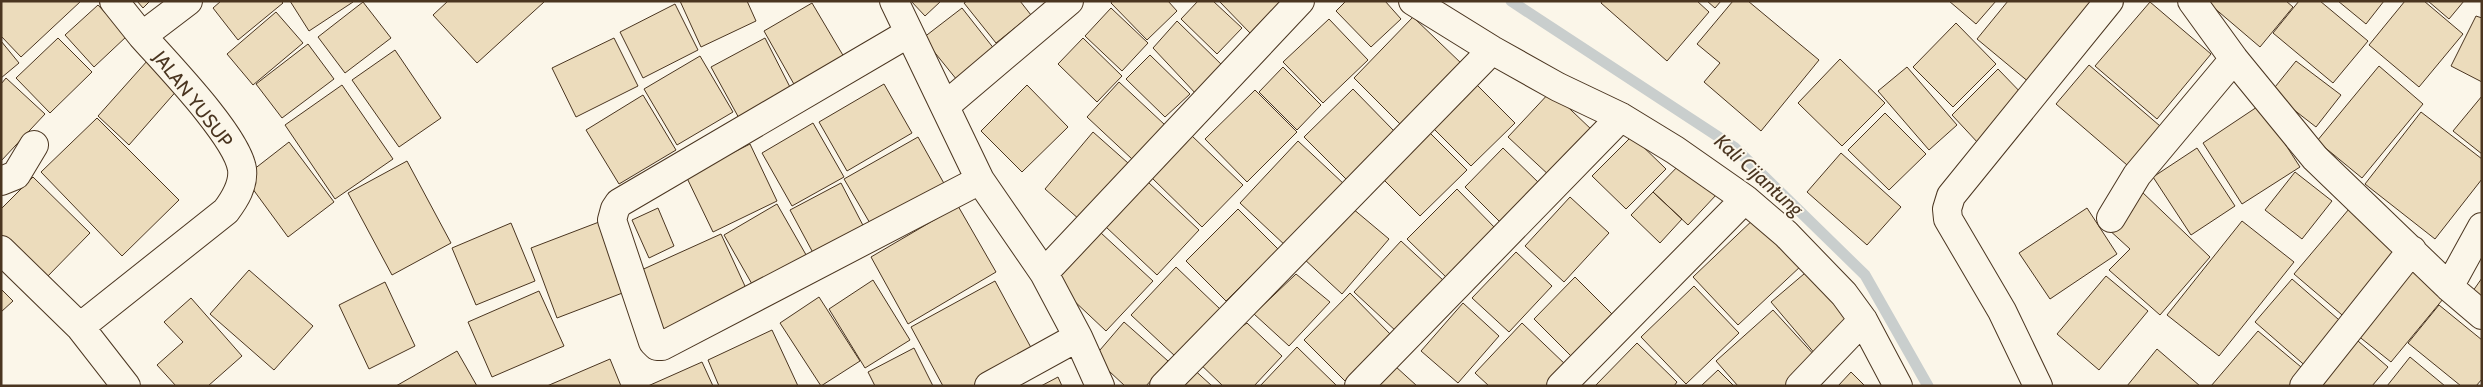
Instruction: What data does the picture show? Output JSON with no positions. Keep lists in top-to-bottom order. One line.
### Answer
{"streets":{"street":["JALAN YUSUP"]},"water":["Kali Cijantung"]}
